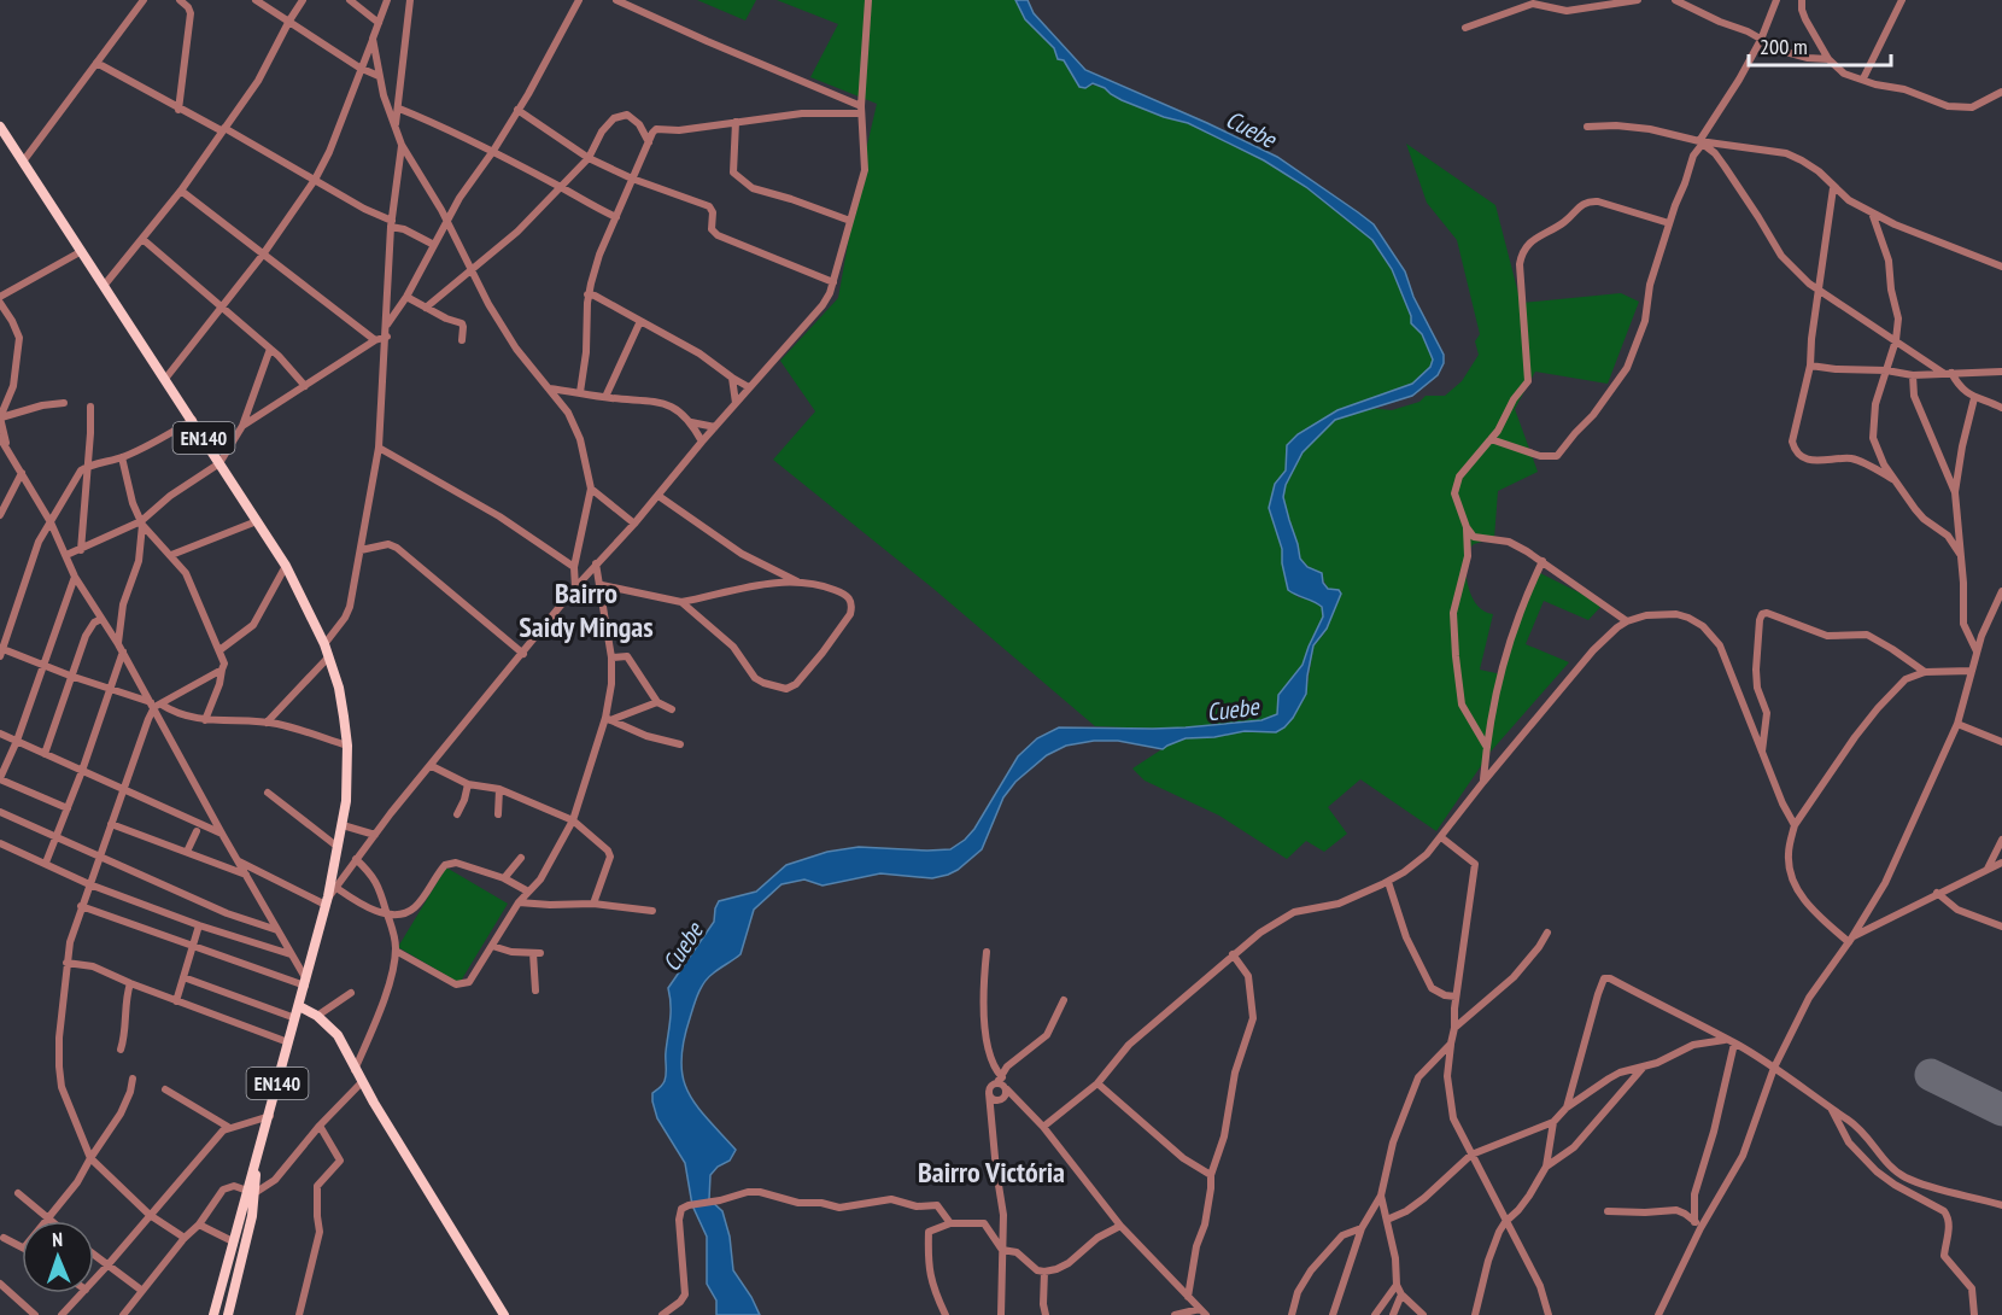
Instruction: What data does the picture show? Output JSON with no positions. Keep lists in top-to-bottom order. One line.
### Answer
{"streets":{"main road":["EN140"]},"districts":["Bairro Saidy Mingas","Bairro Victória"],"water":["Cuebe"],"scale_bar":"200 m","north":"top"}
